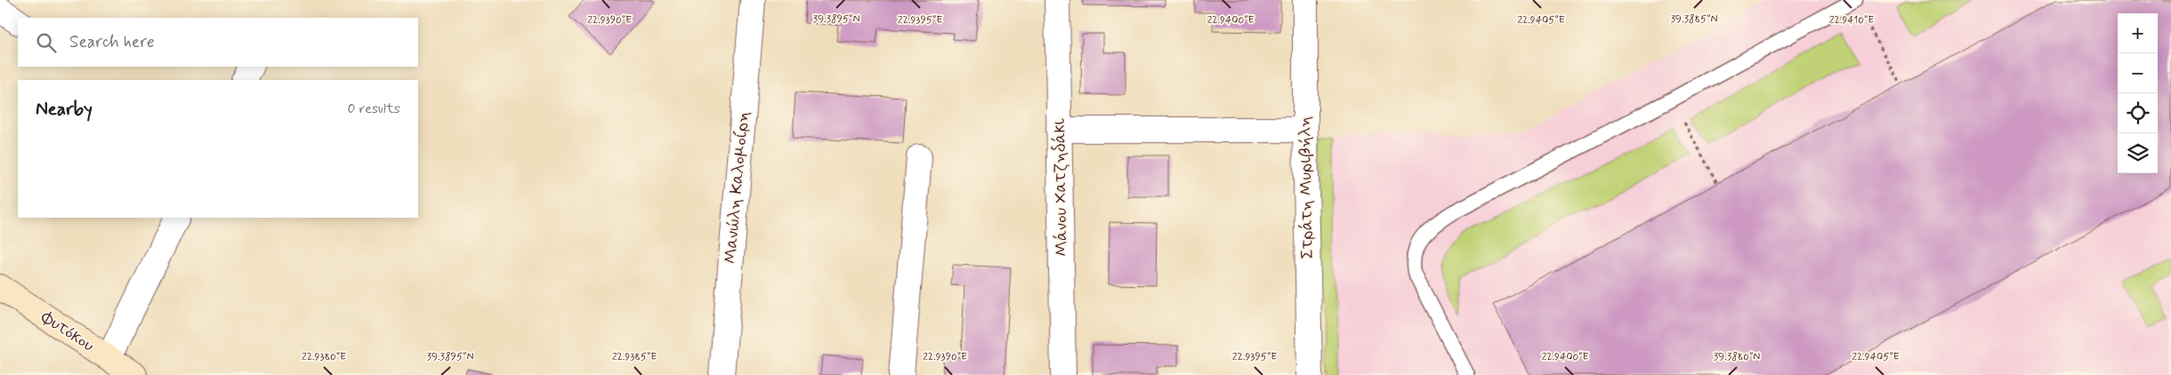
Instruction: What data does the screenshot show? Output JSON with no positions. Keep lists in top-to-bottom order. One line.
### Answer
{"streets":{"street":["Μανώλη Καλομοίρη","Μάνου Χατζηδάκι","Στράτη Μυριβήλη","Φυτόκου"]},"page":{"map_buttons":["+","−"],"search":"Search here","heading":["Nearby","0 results"]},"coordinates":["39.3895°N","39.3885°N","22.9400°E","22.9405°E","22.9410°E","22.9390°E","22.9395°E","22.9380°E","22.9385°E","39.3880°N"]}
